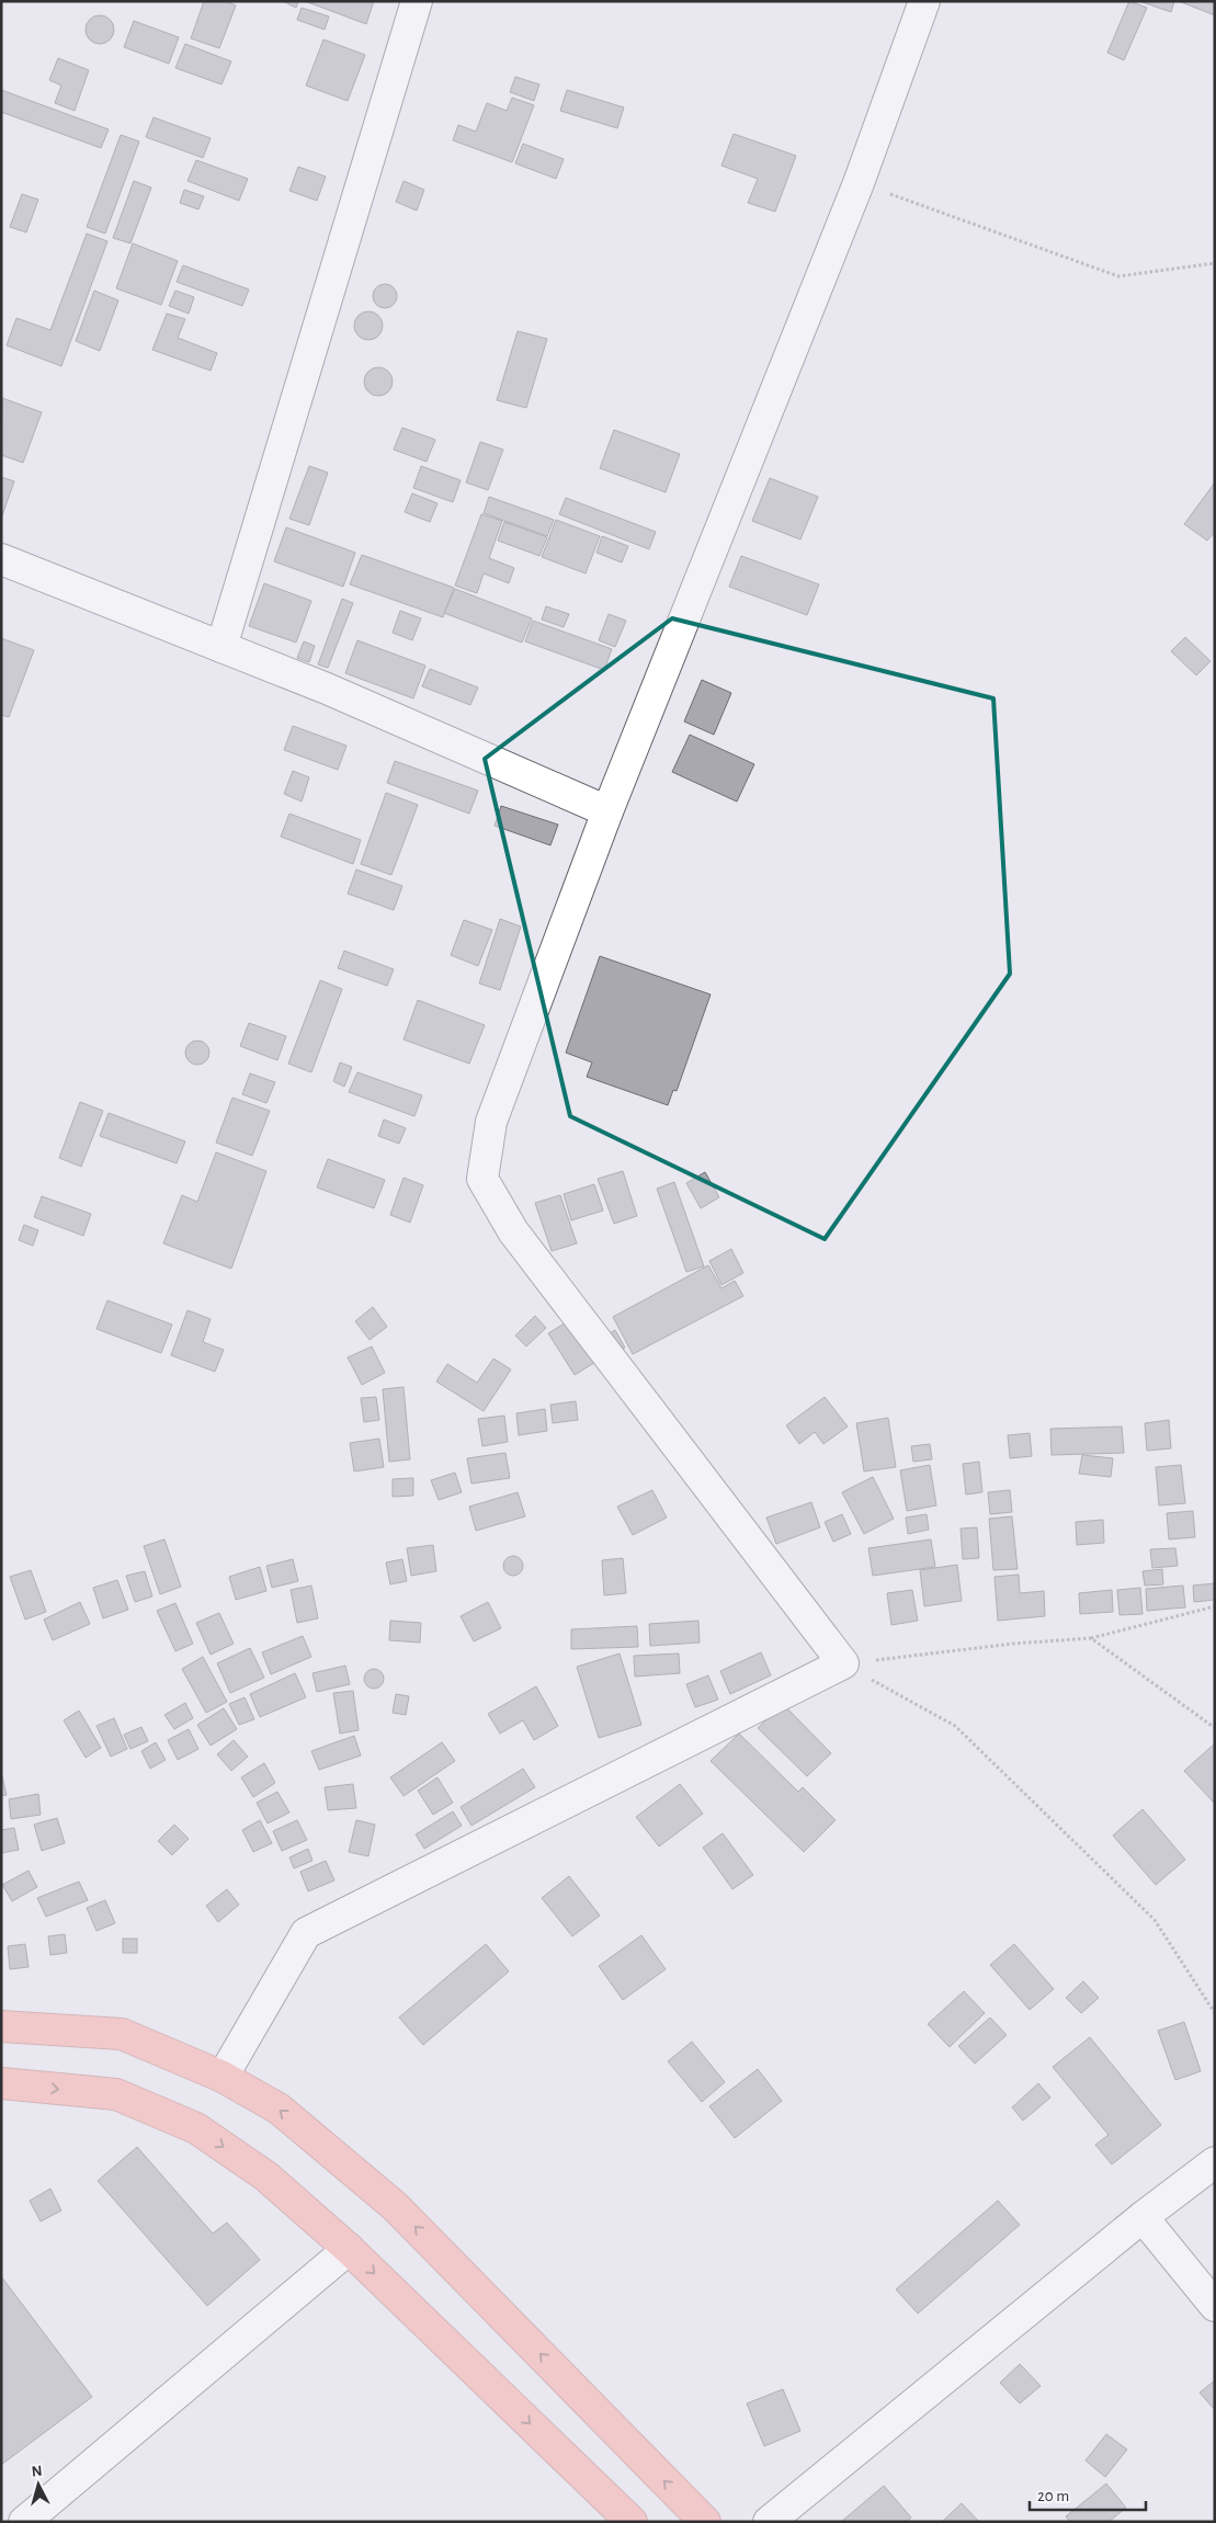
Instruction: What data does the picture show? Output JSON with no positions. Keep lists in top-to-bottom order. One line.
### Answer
{"scale_bar":"20 m","north":"top"}
